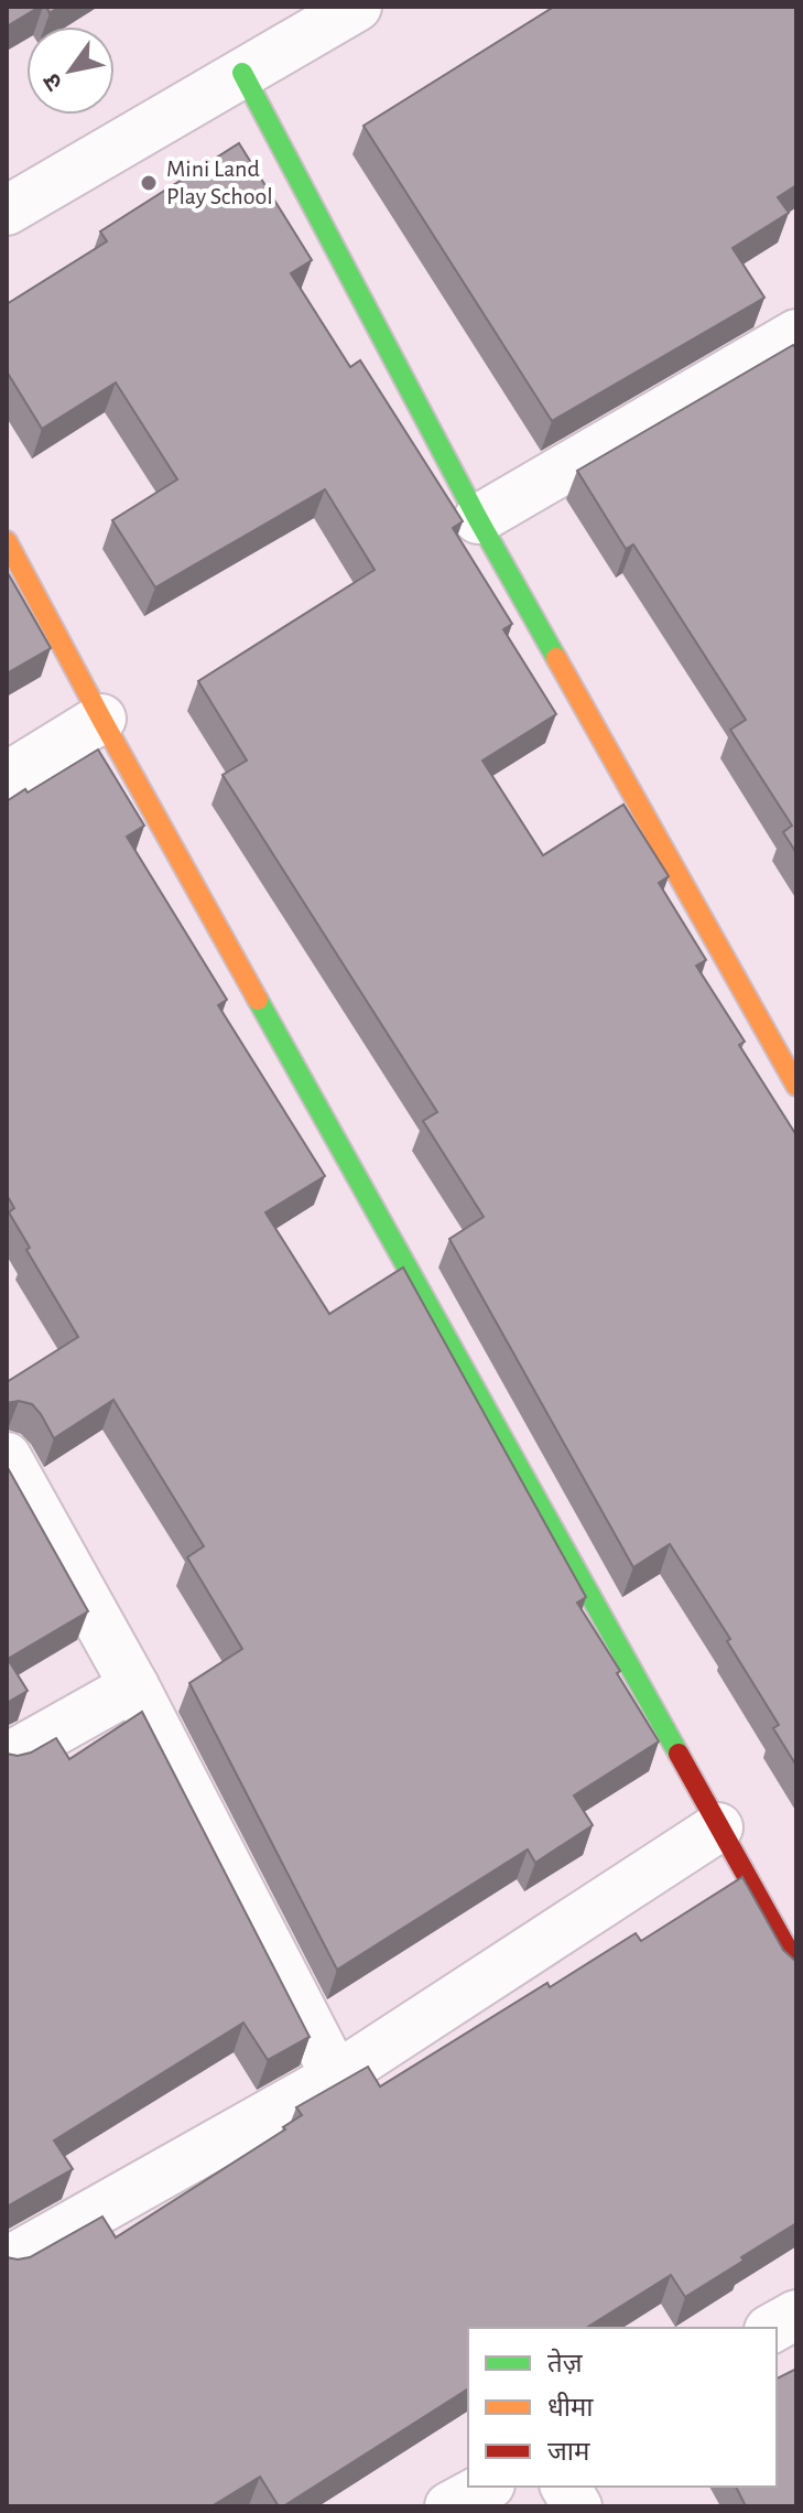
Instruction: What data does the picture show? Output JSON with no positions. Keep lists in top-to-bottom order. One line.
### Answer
{"places":["Mini Land Play School"],"legend":["तेज़","धीमा","जाम"],"north":"bottom left"}
